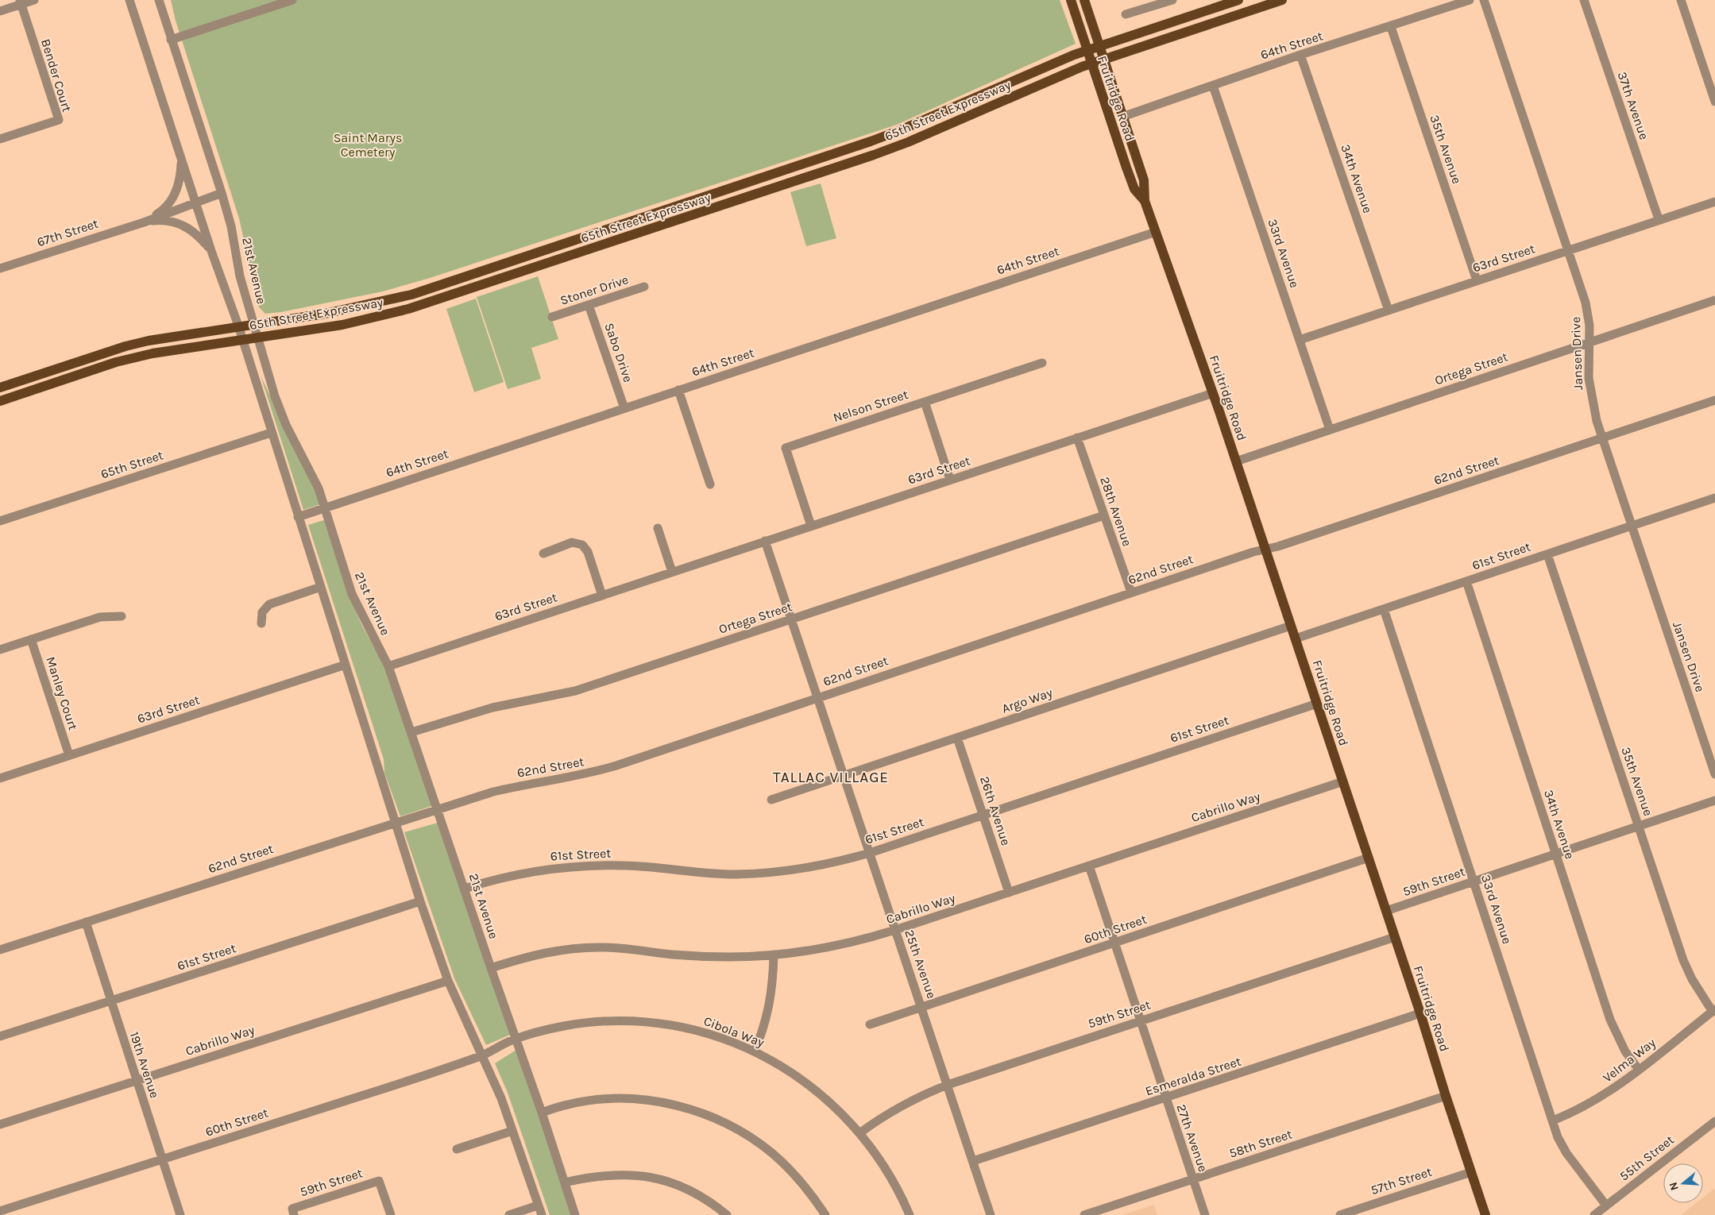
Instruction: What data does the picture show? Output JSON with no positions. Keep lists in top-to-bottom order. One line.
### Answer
{"streets":{"main road":["Fruitridge Road","65th Street Expressway"],"street":["64th Street","Bender Court","37th Avenue","35th Avenue","34th Avenue","67th Street","33rd Avenue","63rd Street","21st Avenue","Stoner Drive","Sabo Drive","Jansen Drive","Ortega Street","Nelson Street","65th Street","62nd Street","28th Avenue","61st Street","Manley Court","Argo Way","Cabrillo Way","26th Avenue","59th Street","60th Street","25th Avenue","Cibola Way","Velma Way","19th Avenue","Esmeralda Street","27th Avenue","58th Street","55th Street","57th Street"]},"crossings":[["64th Street","Fruitridge Road"],["64th Street","35th Avenue"],["64th Street","34th Avenue"],["64th Street","33rd Avenue"],["64th Street","21st Avenue"],["64th Street","Sabo Drive"],["Fruitridge Road","65th Street Expressway"],["Fruitridge Road","63rd Street"],["Fruitridge Road","Ortega Street"],["Fruitridge Road","62nd Street"],["Fruitridge Road","61st Street"],["Fruitridge Road","Argo Way"],["Fruitridge Road","Cabrillo Way"],["Fruitridge Road","59th Street"],["Fruitridge Road","60th Street"],["Fruitridge Road","Esmeralda Street"],["Fruitridge Road","58th Street"],["Fruitridge Road","57th Street"],["37th Avenue","63rd Street"],["65th Street Expressway","21st Avenue"],["35th Avenue","63rd Street"],["35th Avenue","61st Street"],["35th Avenue","59th Street"],["35th Avenue","Velma Way"],["34th Avenue","63rd Street"],["34th Avenue","61st Street"],["34th Avenue","59th Street"],["34th Avenue","Velma Way"],["67th Street","21st Avenue"],["33rd Avenue","63rd Street"],["33rd Avenue","Ortega Street"],["33rd Avenue","61st Street"],["33rd Avenue","59th Street"],["33rd Avenue","Velma Way"],["33rd Avenue","55th Street"],["63rd Street","21st Avenue"],["63rd Street","Jansen Drive"],["63rd Street","Nelson Street"],["63rd Street","28th Avenue"],["63rd Street","Manley Court"],["63rd Street","25th Avenue"],["21st Avenue","Ortega Street"],["21st Avenue","62nd Street"],["21st Avenue","61st Street"],["21st Avenue","Cabrillo Way"],["21st Avenue","Cibola Way"],["Stoner Drive","Sabo Drive"],["Jansen Drive","Ortega Street"],["Jansen Drive","62nd Street"],["Jansen Drive","61st Street"],["Ortega Street","28th Avenue"],["Ortega Street","25th Avenue"],["62nd Street","28th Avenue"],["62nd Street","25th Avenue"],["62nd Street","19th Avenue"],["61st Street","26th Avenue"],["61st Street","25th Avenue"],["61st Street","19th Avenue"],["Argo Way","26th Avenue"],["Argo Way","25th Avenue"],["Cabrillo Way","26th Avenue"],["Cabrillo Way","25th Avenue"],["Cabrillo Way","19th Avenue"],["Cabrillo Way","27th Avenue"],["59th Street","25th Avenue"],["59th Street","Cibola Way"],["59th Street","27th Avenue"],["60th Street","25th Avenue"],["60th Street","Cibola Way"],["60th Street","19th Avenue"],["60th Street","27th Avenue"],["25th Avenue","Esmeralda Street"],["Esmeralda Street","27th Avenue"],["27th Avenue","58th Street"]],"districts":["TALLAC VILLAGE"],"parks":["Saint Marys Cemetery"],"north":"left"}
